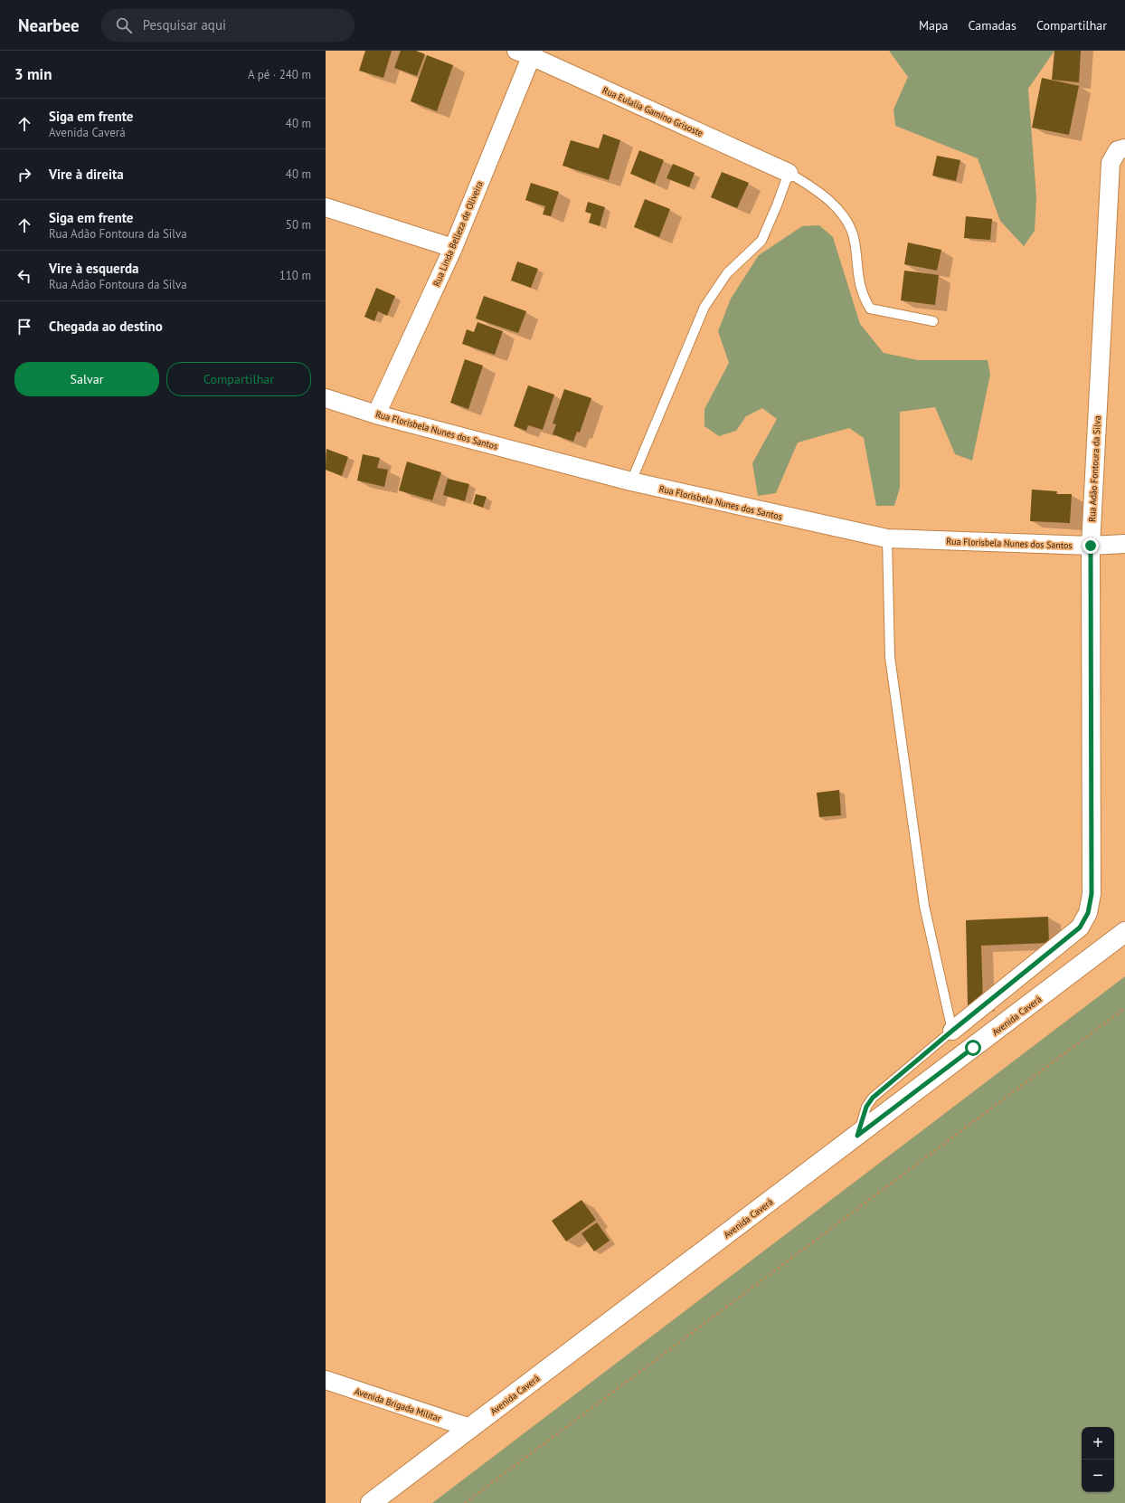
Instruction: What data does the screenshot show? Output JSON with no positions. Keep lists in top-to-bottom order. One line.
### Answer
{"streets":{"street":["Rua Eulalia Gamino Grisoste","Rua Linda Belleza de Oliveira","Rua Florisbela Nunes dos Santos","Rua Adão Fontoura da Silva","Avenida Caverá","Avenida Brigada Militar"]},"crossings":[["Rua Eulalia Gamino Grisoste","Rua Linda Belleza de Oliveira"],["Rua Linda Belleza de Oliveira","Rua Florisbela Nunes dos Santos"],["Rua Florisbela Nunes dos Santos","Rua Adão Fontoura da Silva"],["Avenida Caverá","Avenida Brigada Militar"]],"page":{"header":"Nearbee","search":"Pesquisar aqui","nav":["Mapa","Camadas","Compartilhar"],"heading":["3 min","A pé · 240 m"],"list":[["Siga em frente","Avenida Caverá","40 m"],["Vire à direita","40 m"],["Siga em frente","Rua Adão Fontoura da Silva","50 m"],["Vire à esquerda","Rua Adão Fontoura da Silva","110 m"],"Chegada ao destino"],"buttons":["Salvar","Compartilhar"],"map_buttons":["+","−"]}}
